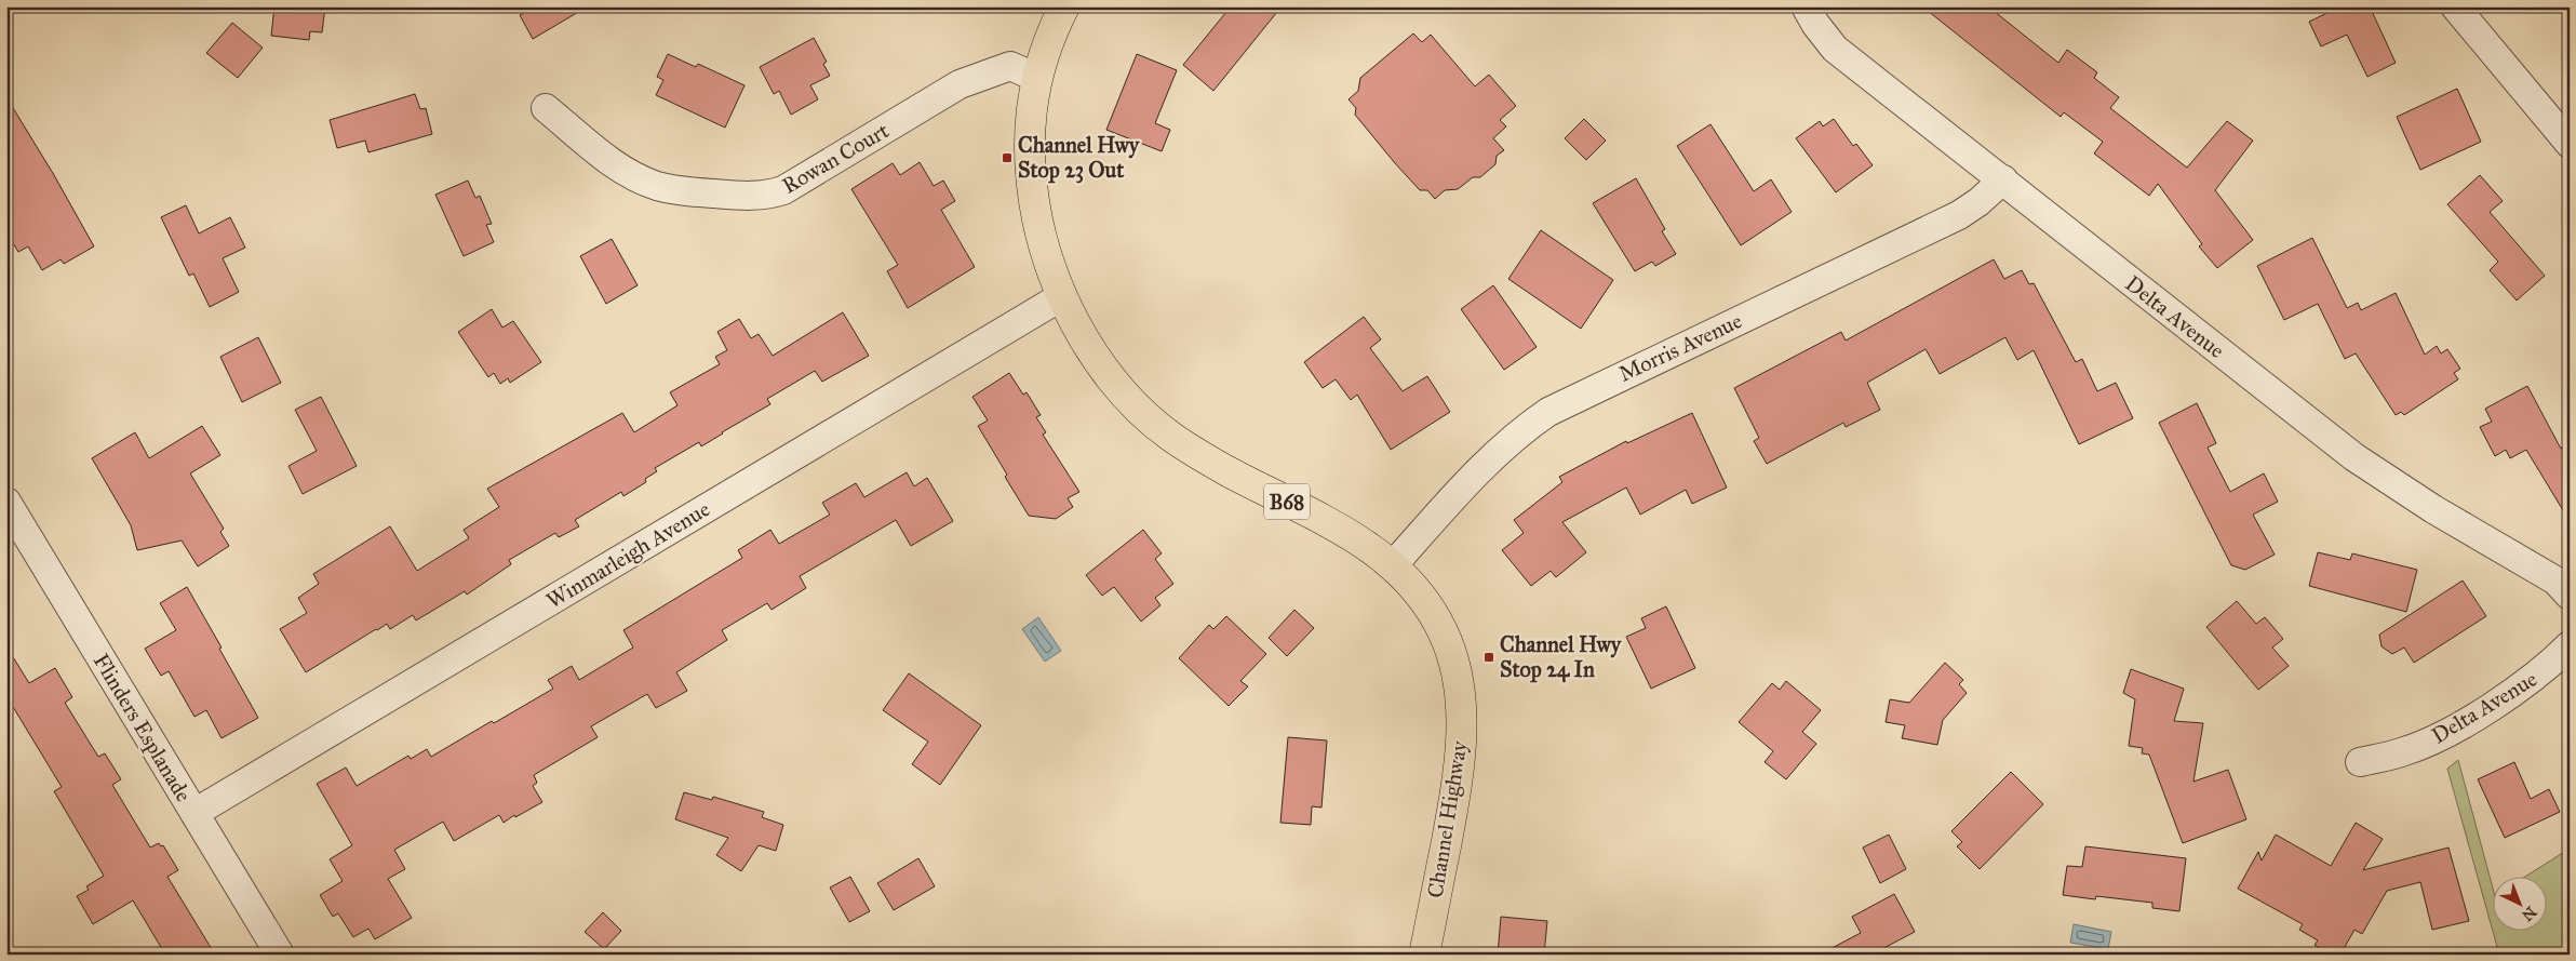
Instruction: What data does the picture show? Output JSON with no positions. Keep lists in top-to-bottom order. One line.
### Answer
{"streets":{"main road":["B68","Channel Highway"],"street":["Rowan Court","Delta Avenue","Morris Avenue","Winmarleigh Avenue","Flinders Esplanade"]},"crossings":[["Rowan Court","Channel Highway"],["Delta Avenue","Morris Avenue"],["Morris Avenue","Channel Highway"],["Winmarleigh Avenue","Flinders Esplanade"],["Winmarleigh Avenue","Channel Highway"]],"places":{"transit":["Channel Hwy Stop 23 Out","Channel Hwy Stop 24 In"]},"north":"bottom right"}
